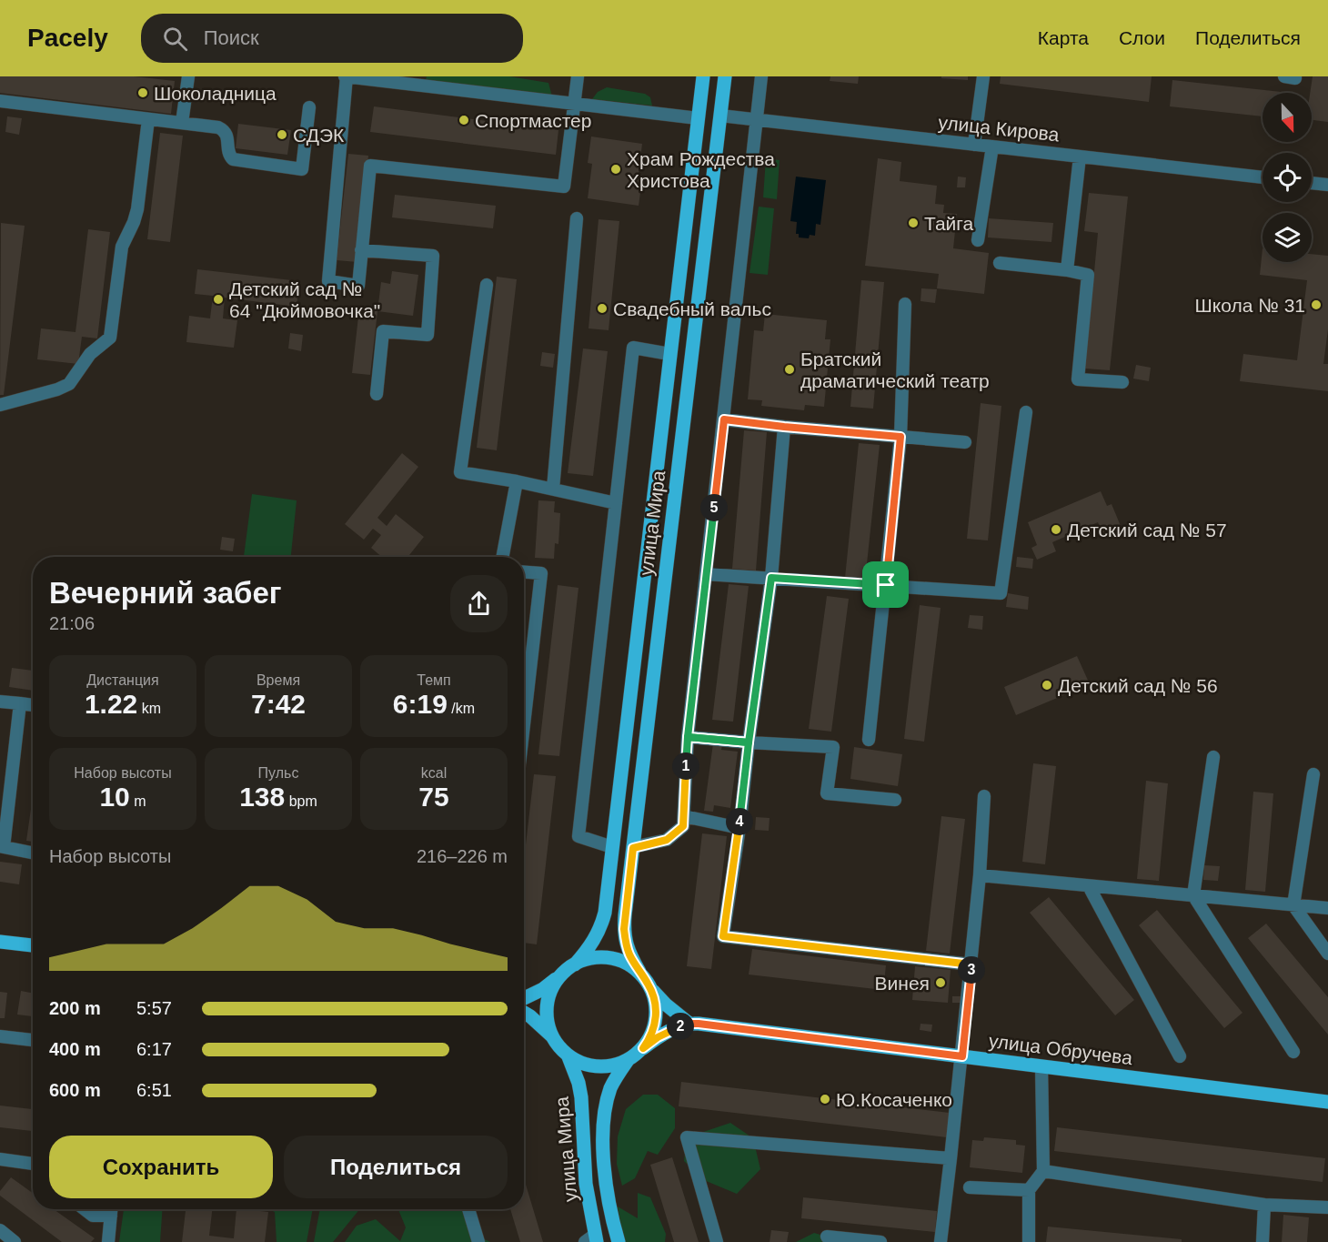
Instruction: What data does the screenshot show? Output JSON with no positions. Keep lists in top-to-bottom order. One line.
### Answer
{"streets":{"main road":["улица Мира","улица Обручева"],"street":["улица Кирова"]},"crossings":[["улица Кирова","улица Мира"]],"places":["Шоколадница","Спортмастер","СДЭК","Храм Рождества Христова","Тайга","Детский сад № 64 \"Дюймовочка\"","Школа № 31","Свадебный вальс","Братский драматический театр","Детский сад № 57","Детский сад № 56","Винея","Ю.Косаченко"],"north":"bottom","page":{"header":"Pacely","search":"Поиск","nav":["Карта","Слои","Поделиться"],"pins":["5","1","4","3","2"],"heading":["Вечерний забег","21:06"],"stats":[["Дистанция","1.22 km"],["Время","7:42"],["Темп","6:19 /km"],["Набор высоты","10 m"],["Пульс","138 bpm"],["kcal","75"]],"chart":["Набор высоты","216–226 m"],"list":[{"name":"200 m","note":"5:57"},{"name":"400 m","note":"6:17"},{"name":"600 m","note":"6:51"}],"buttons":["Сохранить","Поделиться"]}}
